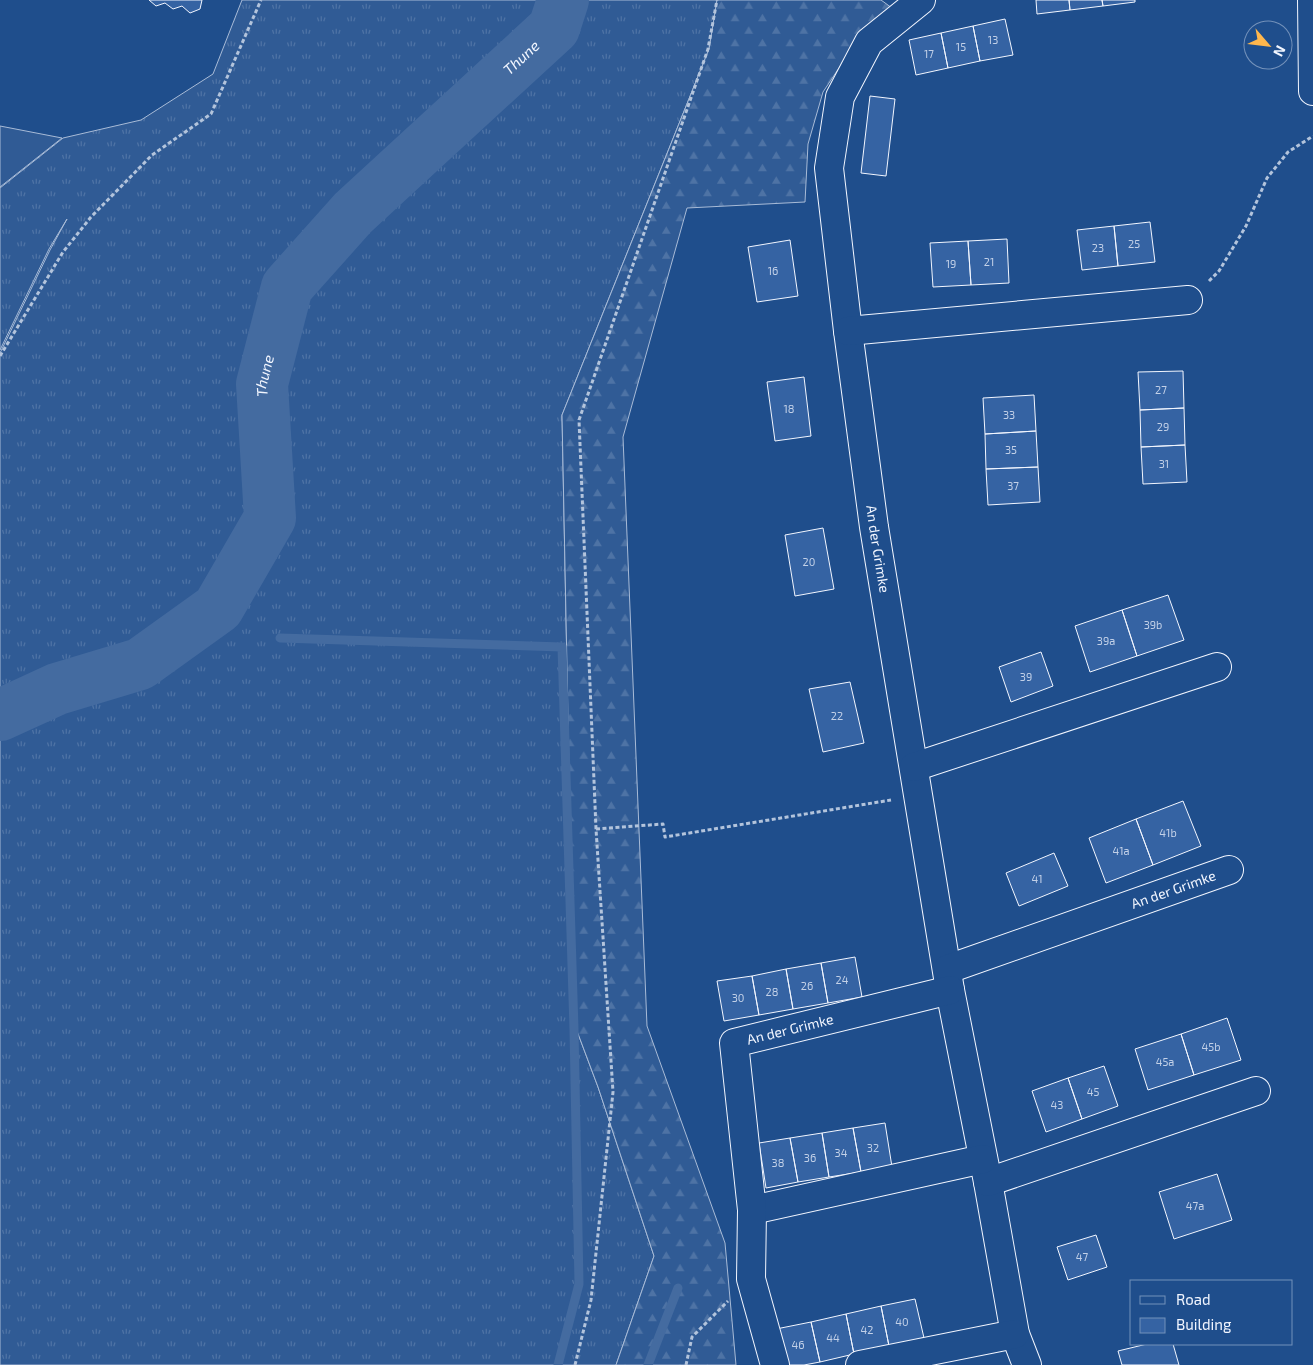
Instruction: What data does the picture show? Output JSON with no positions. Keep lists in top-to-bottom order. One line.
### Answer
{"streets":{"street":["An der Grimke"]},"water":["Thune"],"house_numbers":["13","15","17","25","23","21","19","16","27","18","33","29","35","31","37","20","39b","39a","39","22","41b","41a","41","24","26","28","30","45b","45a","45","43","32","34","36","38","47a","47","40","42","44","46"],"legend":["Road","Building"],"north":"bottom right"}
